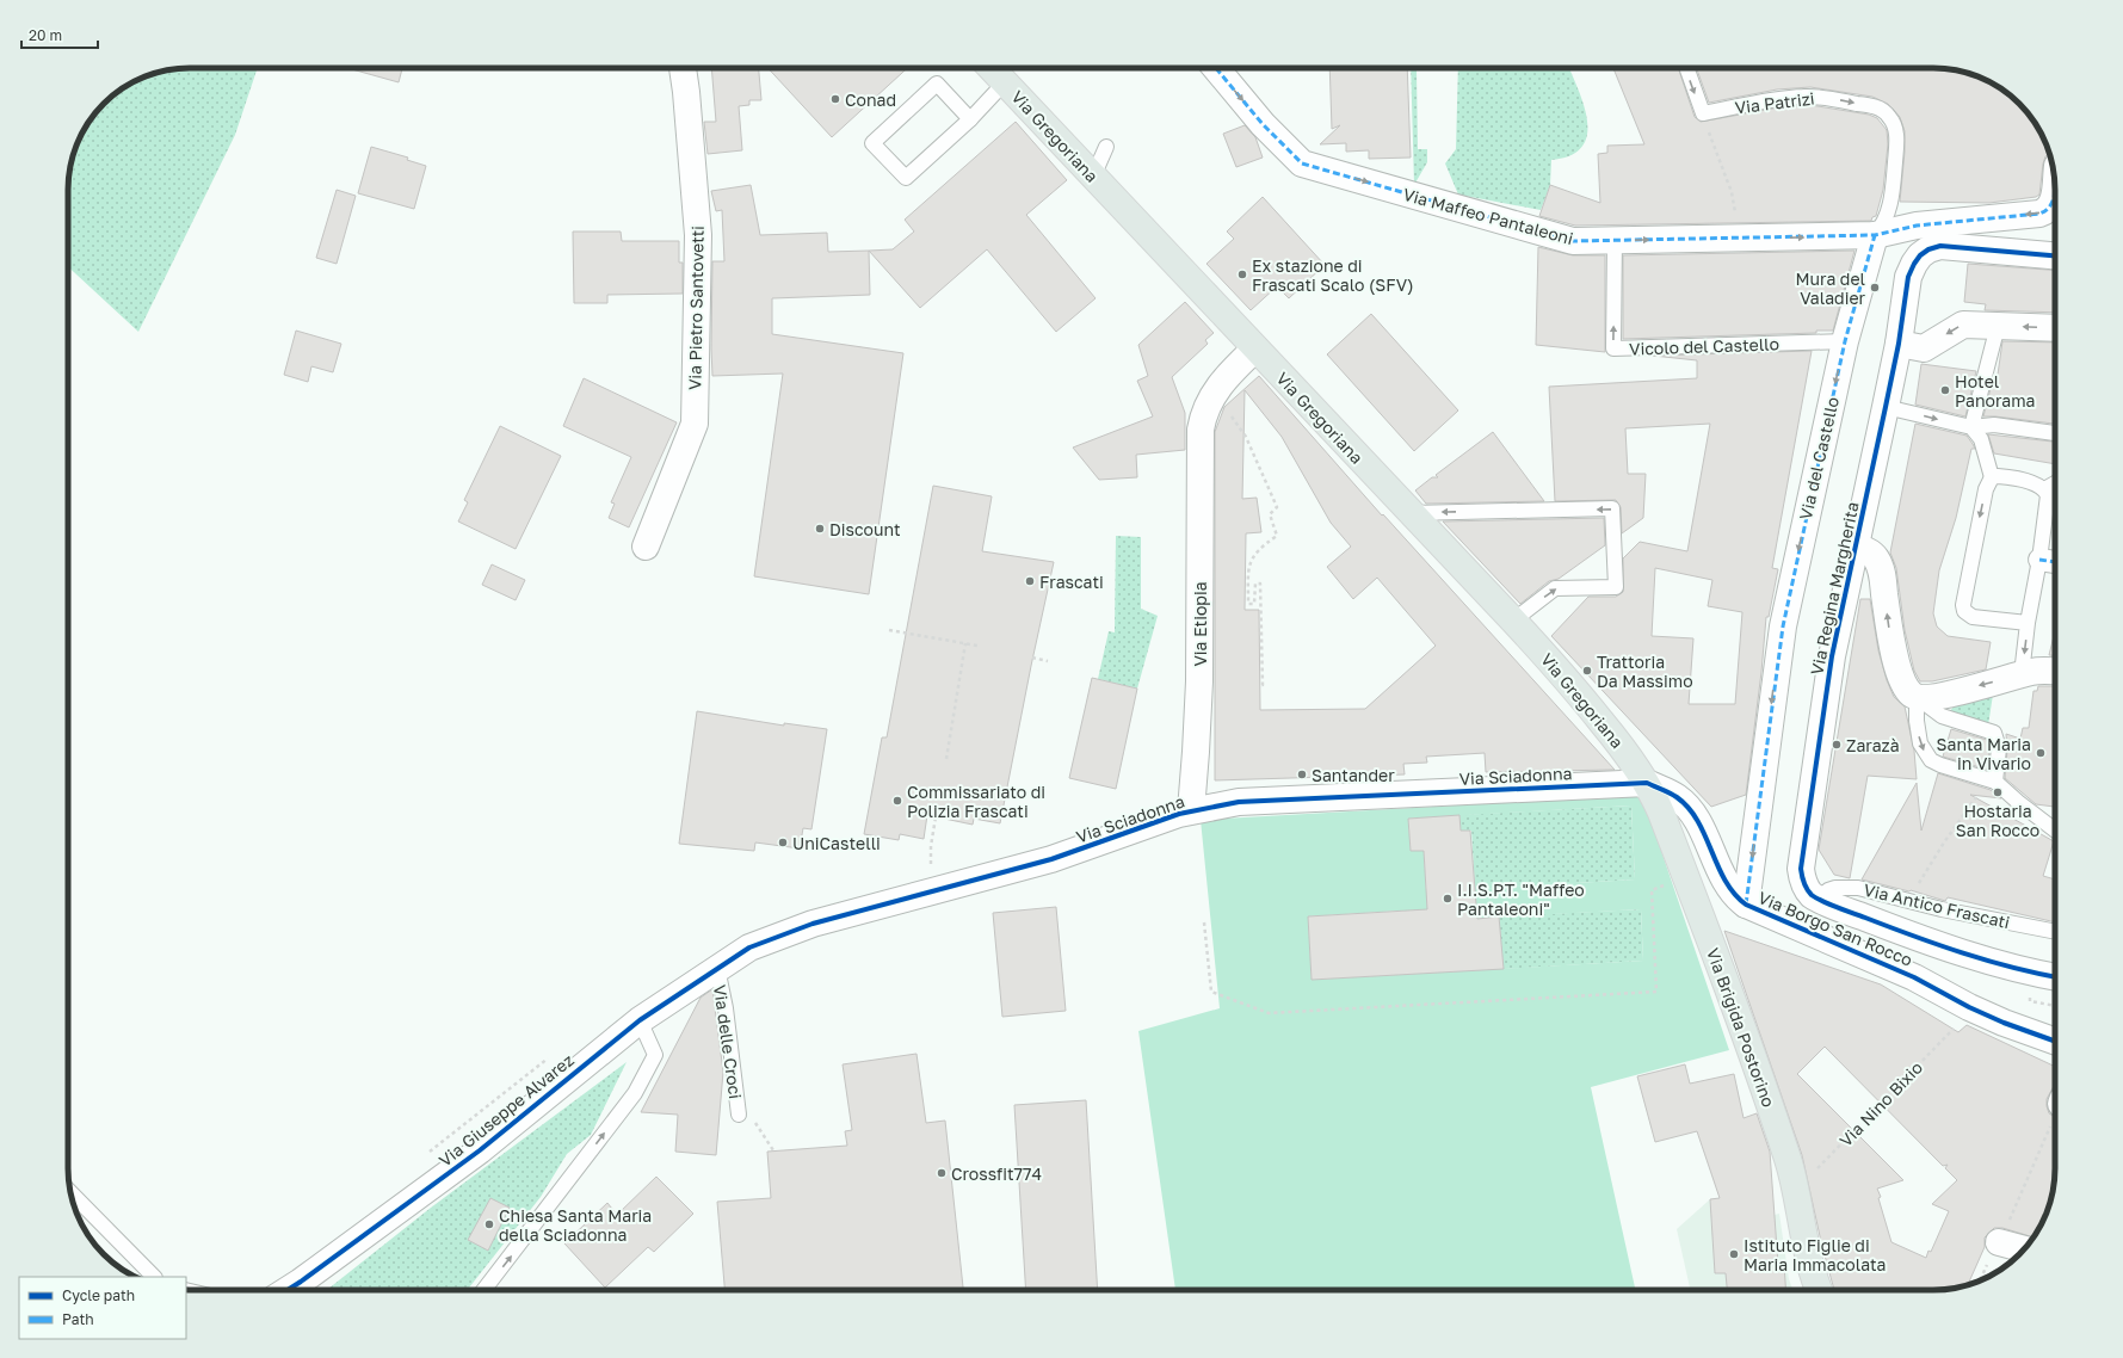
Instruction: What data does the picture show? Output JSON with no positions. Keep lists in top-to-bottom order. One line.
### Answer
{"streets":{"main road":["Via Gregoriana","Via Brigida Postorino"],"street":["Via Maffeo Pantaleoni","Via Pietro Santovetti","Via del Castello","Via Regina Margherita","Via Etiopia","Via Sciadonna","Via Borgo San Rocco","Via Giuseppe Alvarez"],"lane":["Via Patrizi","Vicolo del Castello","Via Antico Frascati","Via delle Croci"],"path":["Via Nino Bixio"]},"crossings":[["Via Patrizi","Via Maffeo Pantaleoni"],["Via Patrizi","Via del Castello"],["Via Gregoriana","Via Etiopia"],["Via Gregoriana","Via Sciadonna"],["Via Gregoriana","Via Borgo San Rocco"],["Via Gregoriana","Via Brigida Postorino"],["Via Maffeo Pantaleoni","Vicolo del Castello"],["Via Maffeo Pantaleoni","Via del Castello"],["Vicolo del Castello","Via del Castello"],["Via del Castello","Via Borgo San Rocco"],["Via Regina Margherita","Via Antico Frascati"],["Via Etiopia","Via Sciadonna"],["Via Sciadonna","Via Borgo San Rocco"],["Via Sciadonna","Via Brigida Postorino"],["Via Sciadonna","Via Giuseppe Alvarez"],["Via Borgo San Rocco","Via Brigida Postorino"],["Via delle Croci","Via Giuseppe Alvarez"]],"one_way":["Via Maffeo Pantaleoni","Via del Castello"],"places":["Conad","Ex stazione di Frascati Scalo (SFV)","Mura del Valadier","Hotel Panorama","Discount","Frascati","Trattoria Da Massimo","Zarazà","Santa Maria in Vivario","Santander","Hostaria San Rocco","Commissariato di Polizia Frascati","UniCastelli","I.I.S.P.T. \"Maffeo Pantaleoni\"","Crossfit774","Chiesa Santa Maria della Sciadonna","Istituto Figlie di Maria Immacolata"],"legend":["Cycle path","Path"],"scale_bar":"20 m"}
